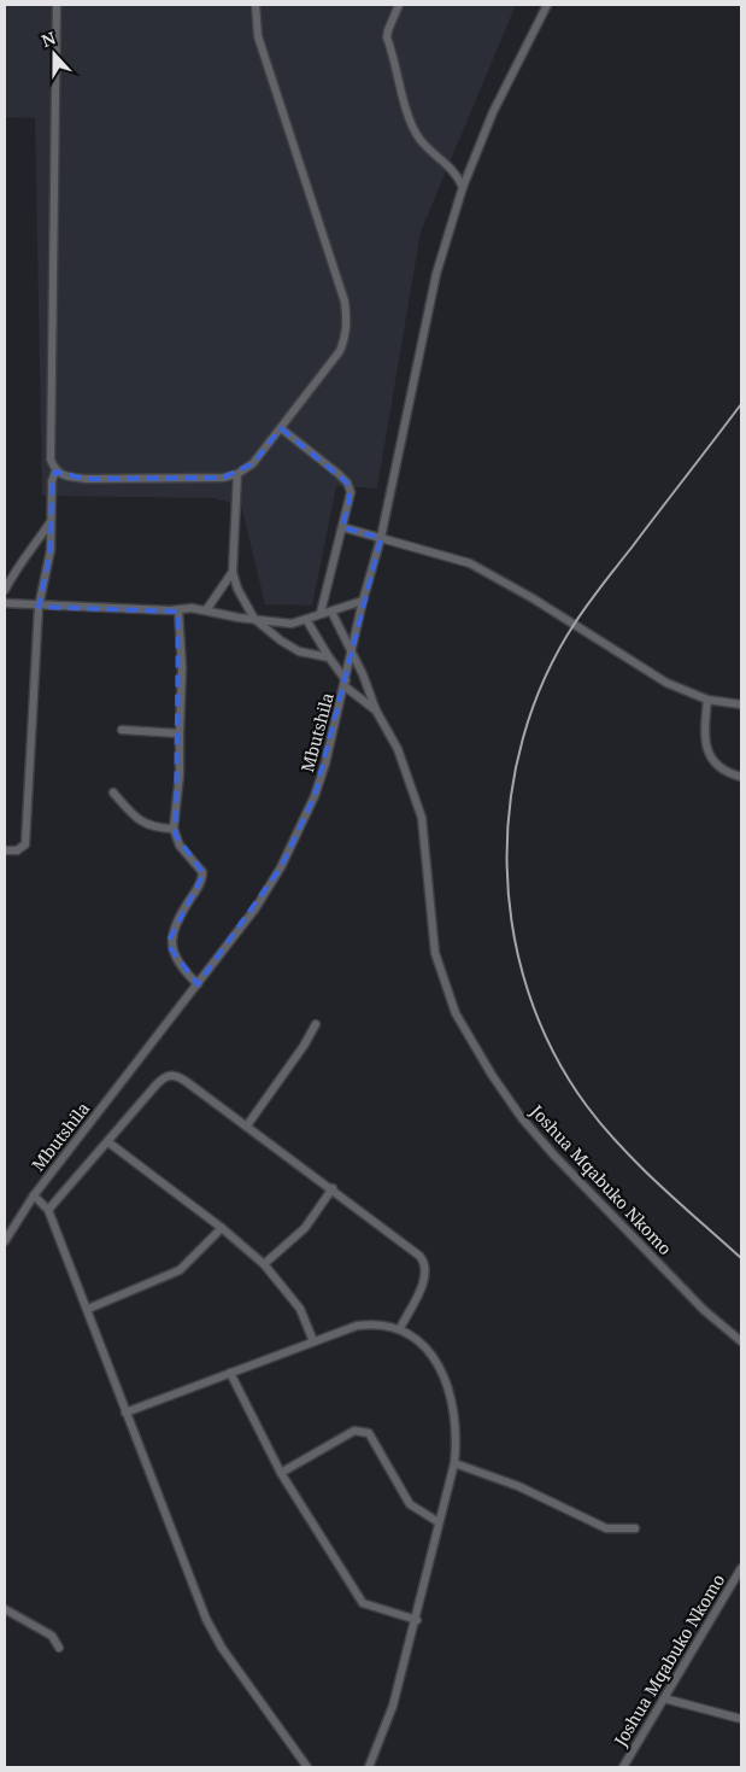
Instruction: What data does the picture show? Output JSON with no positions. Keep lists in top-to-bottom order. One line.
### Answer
{"streets":{"street":["Mbutshila","Joshua Mqabuko Nkomo"]},"crossings":[["Mbutshila","Joshua Mqabuko Nkomo"]],"north":"top"}
